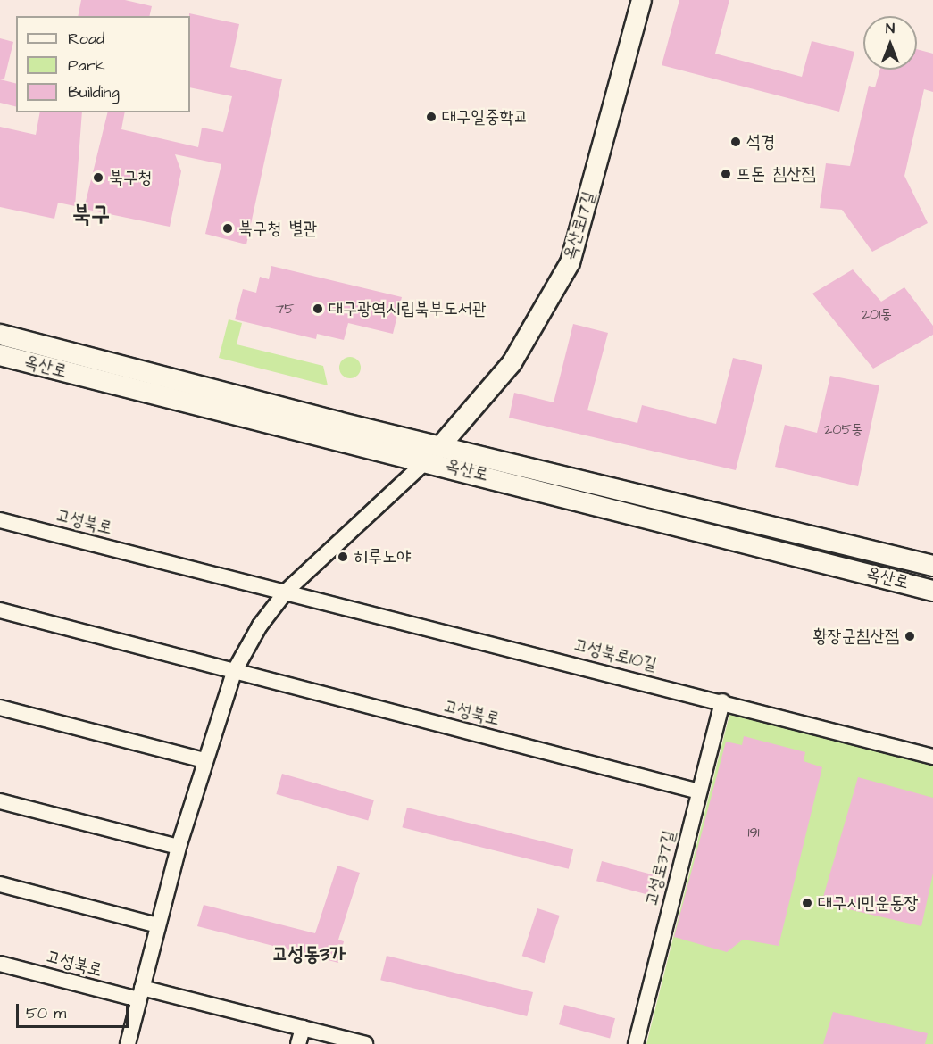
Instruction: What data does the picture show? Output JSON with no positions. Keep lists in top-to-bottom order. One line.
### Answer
{"streets":{"main road":["옥산로"],"street":["옥산로17길","고성북로","고성북로10길","고성로37길"]},"crossings":[["옥산로17길","옥산로"],["고성북로","고성북로10길"],["고성북로","고성로37길"],["고성북로10길","고성로37길"]],"districts":["북구","고성동3가"],"places":["대구일중학교","석경","뜨돈 침산점","북구청","북구청 별관","대구광역시립북부도서관","히루노야","황장군침산점","대구시민운동장"],"house_numbers":["75","201동","205동","191"],"legend":["Road","Park","Building"],"scale_bar":"50 m","north":"top"}
